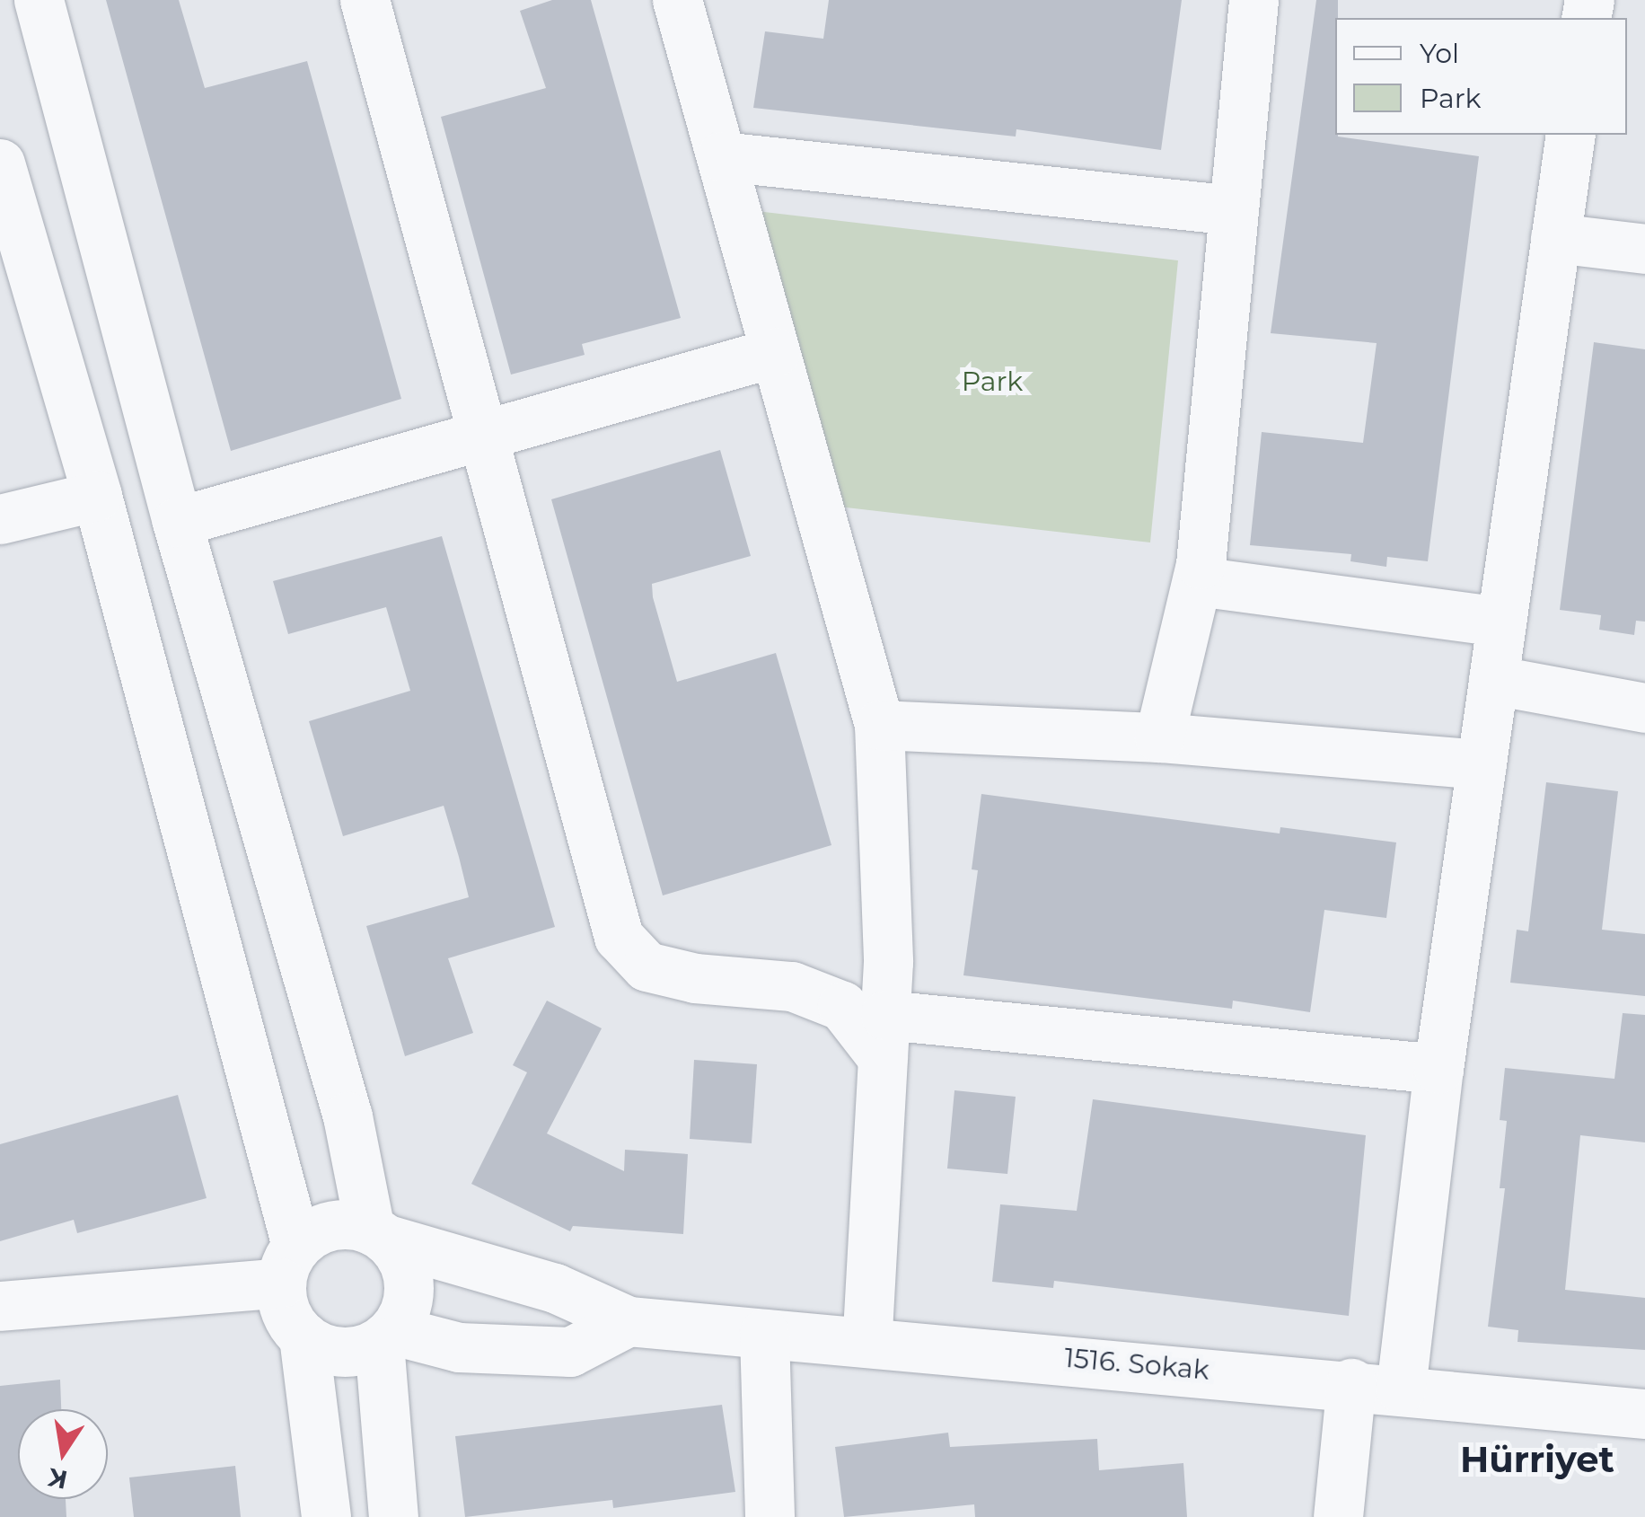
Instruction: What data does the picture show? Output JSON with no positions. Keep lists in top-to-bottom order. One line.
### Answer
{"streets":{"street":["1516. Sokak"]},"districts":["Hürriyet"],"parks":["Park"],"legend":["Yol","Park"],"north":"bottom"}
